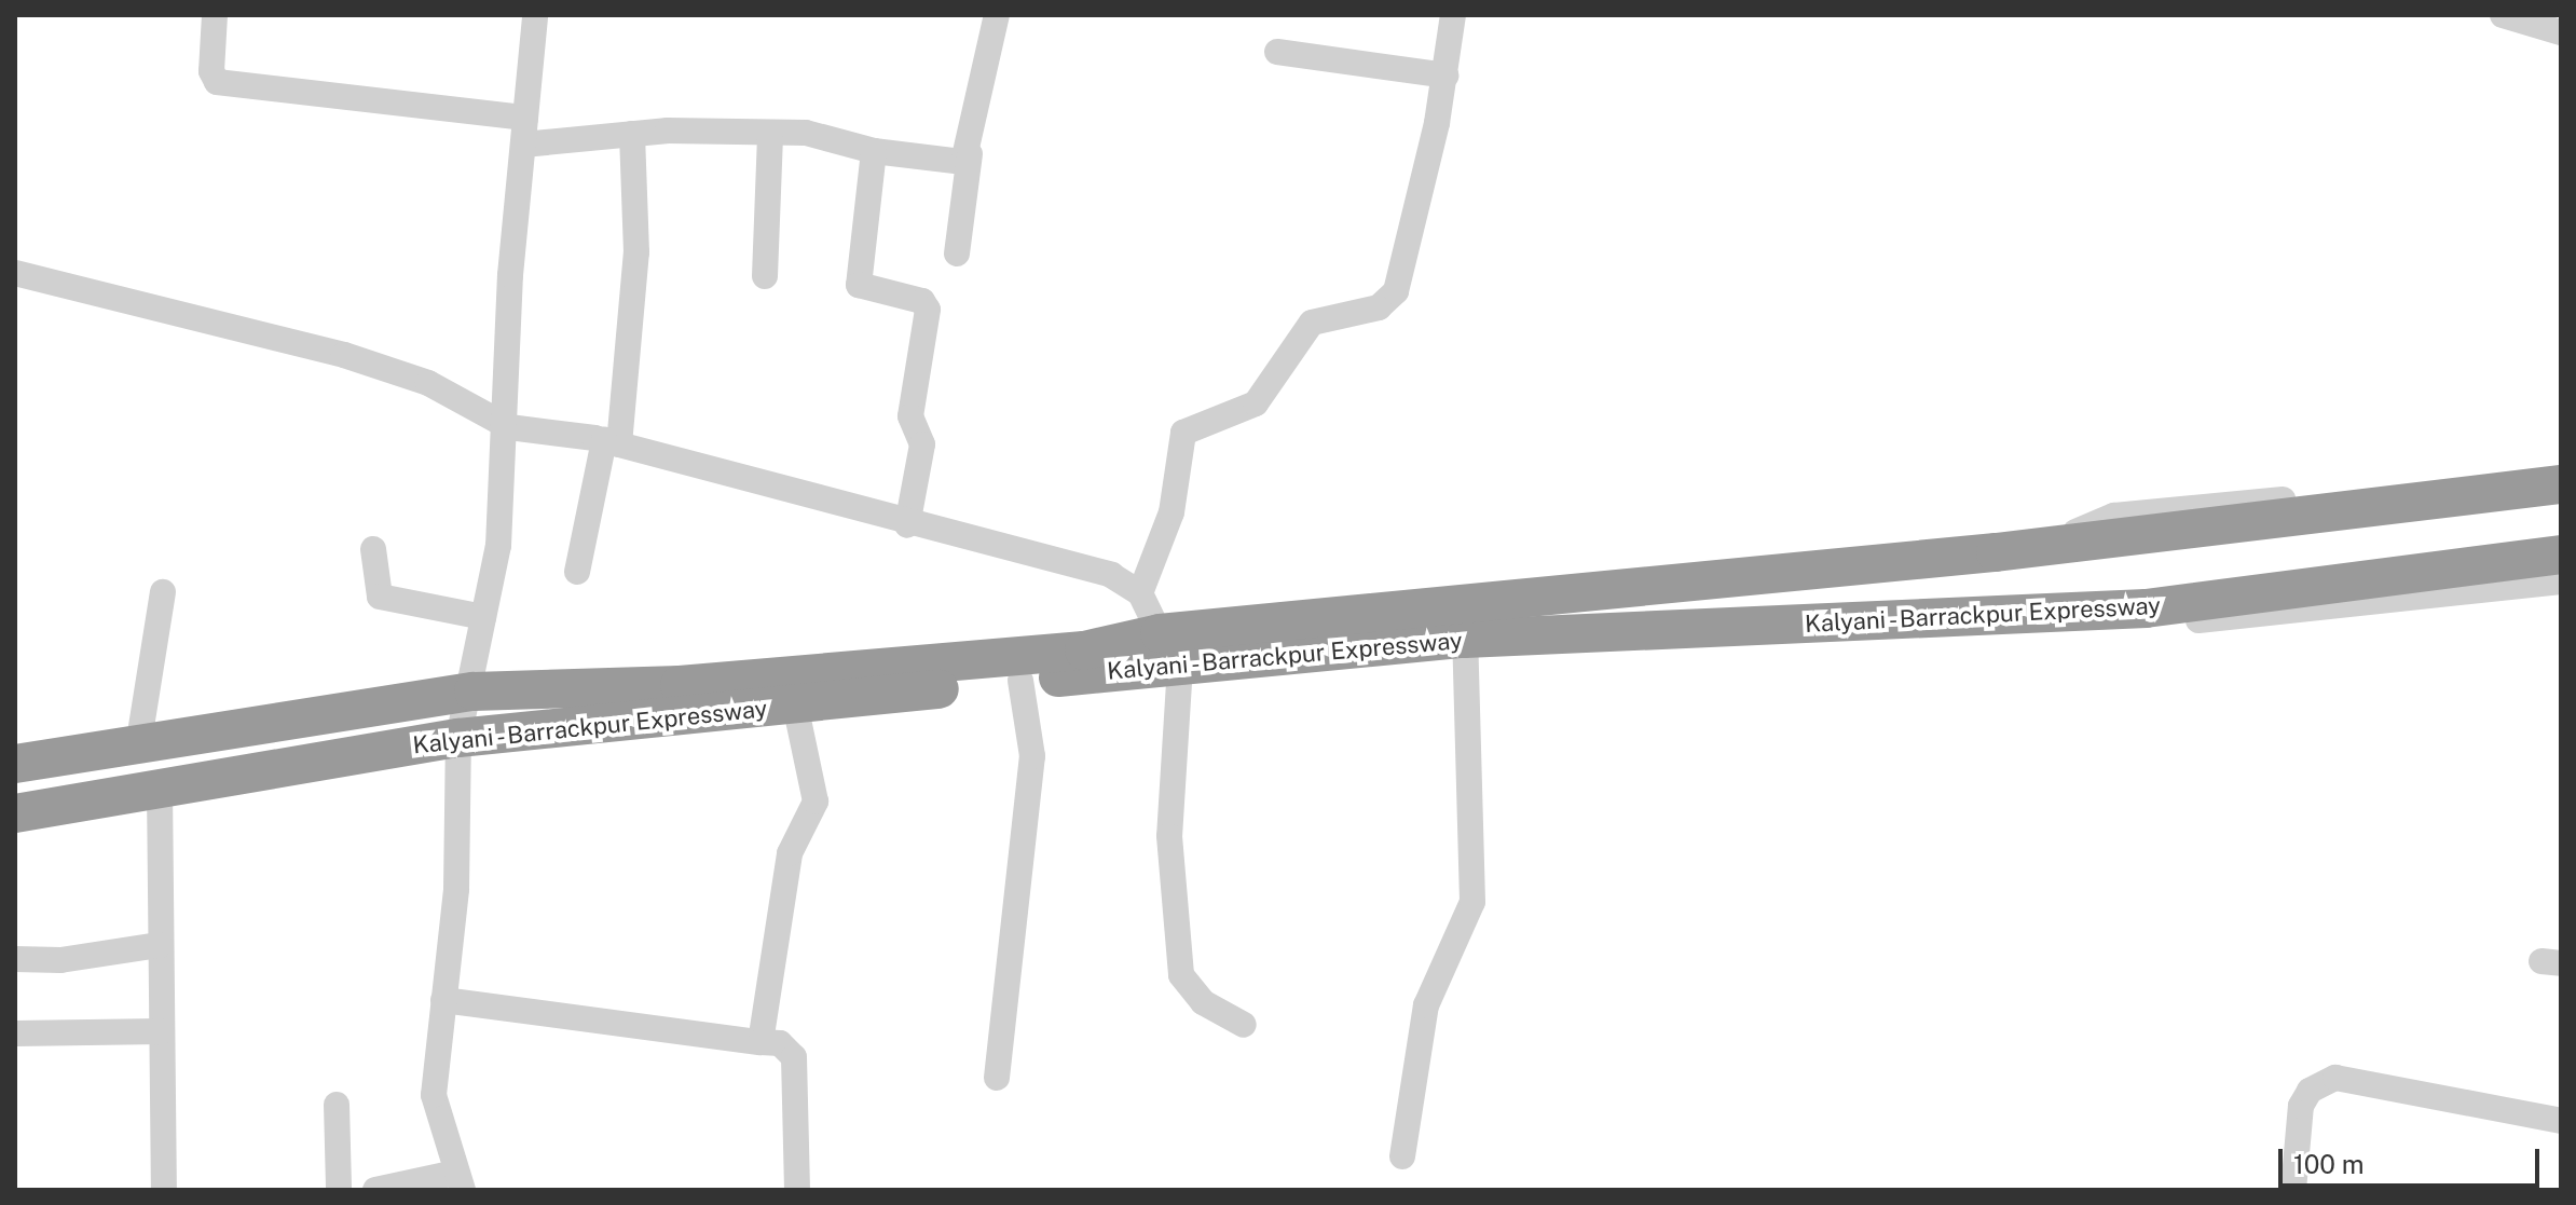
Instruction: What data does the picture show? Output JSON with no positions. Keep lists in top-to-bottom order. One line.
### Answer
{"streets":{"highway":["Kalyani - Barrackpur Expressway"]},"scale_bar":"100 m"}
